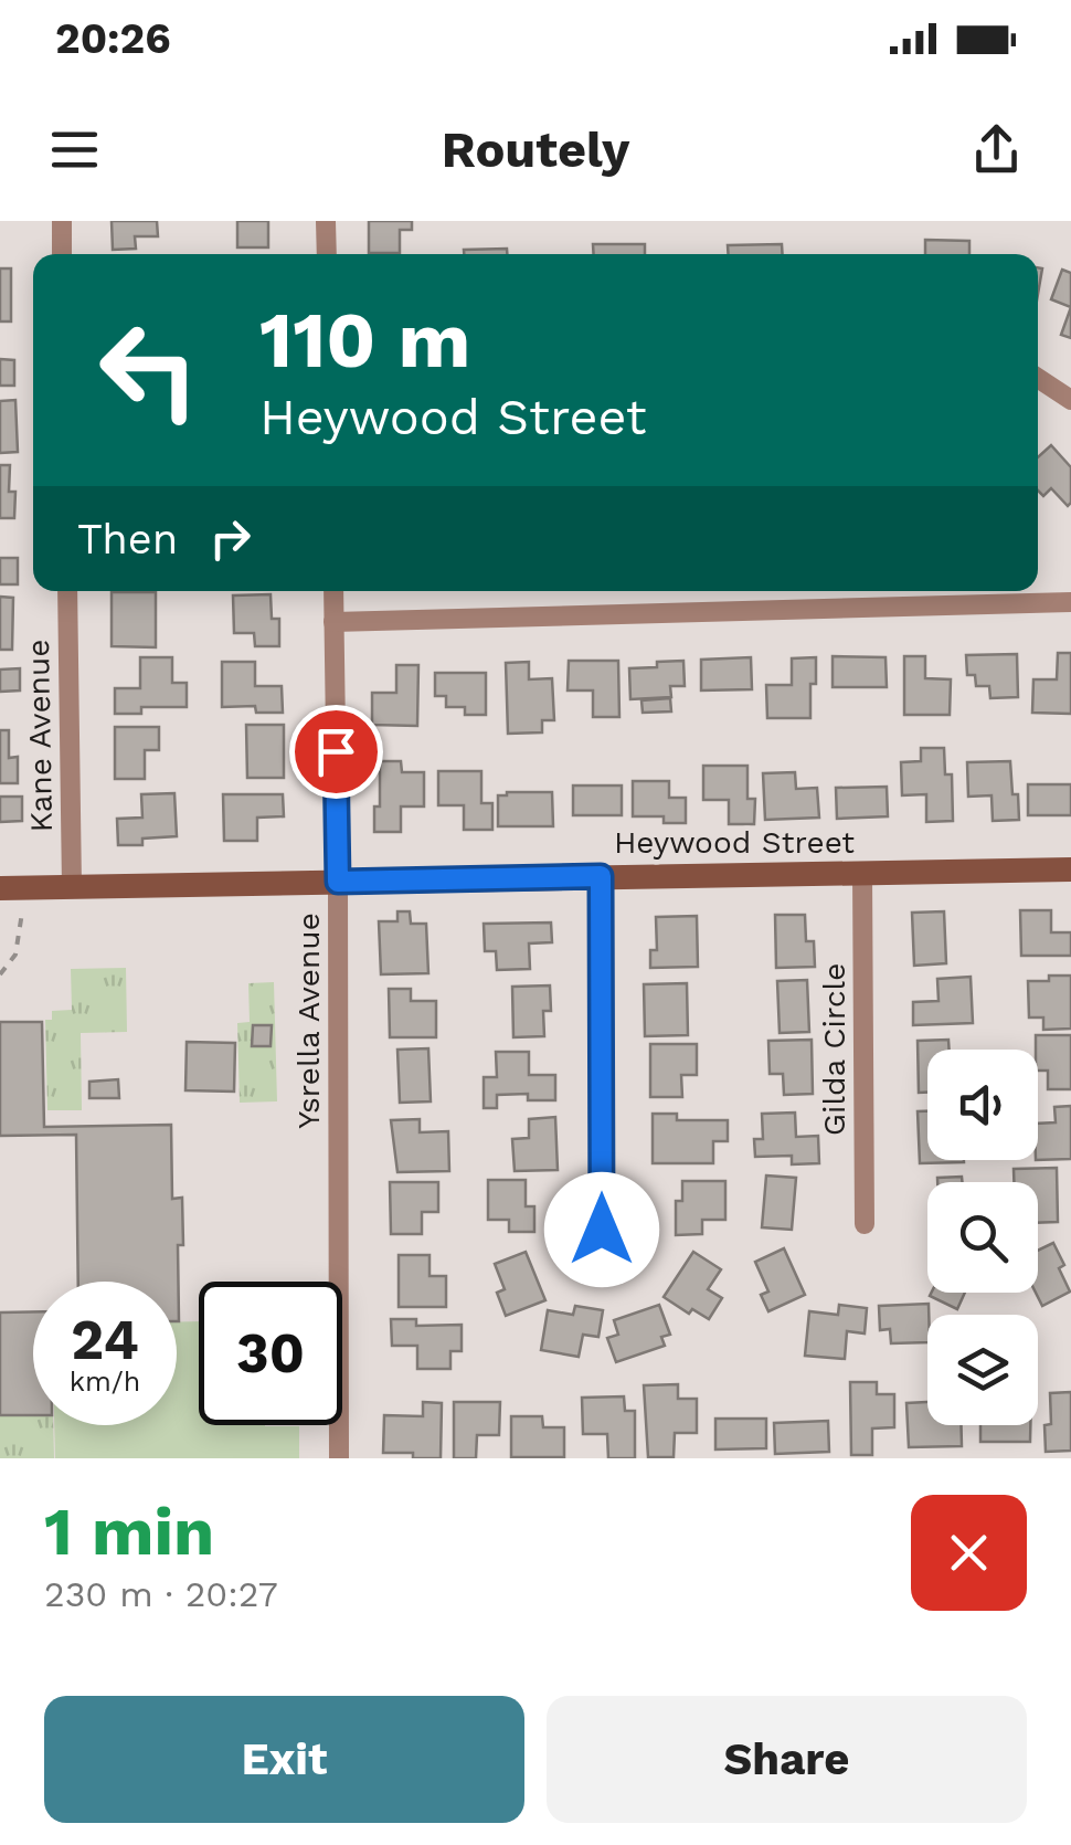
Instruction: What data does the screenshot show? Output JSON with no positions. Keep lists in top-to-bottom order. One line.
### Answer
{"streets":{"street":["Kane Avenue","Heywood Street","Ysrella Avenue","Gilda Circle"]},"crossings":[["Kane Avenue","Heywood Street"],["Heywood Street","Ysrella Avenue"],["Heywood Street","Gilda Circle"]],"page":{"status":"20:26","header":"Routely","turn":["110 m","Heywood Street"],"then":"Then","speed":"24 km/h","limit":"30","heading":["1 min","230 m · 20:27"],"buttons":["Exit","Share"]}}
